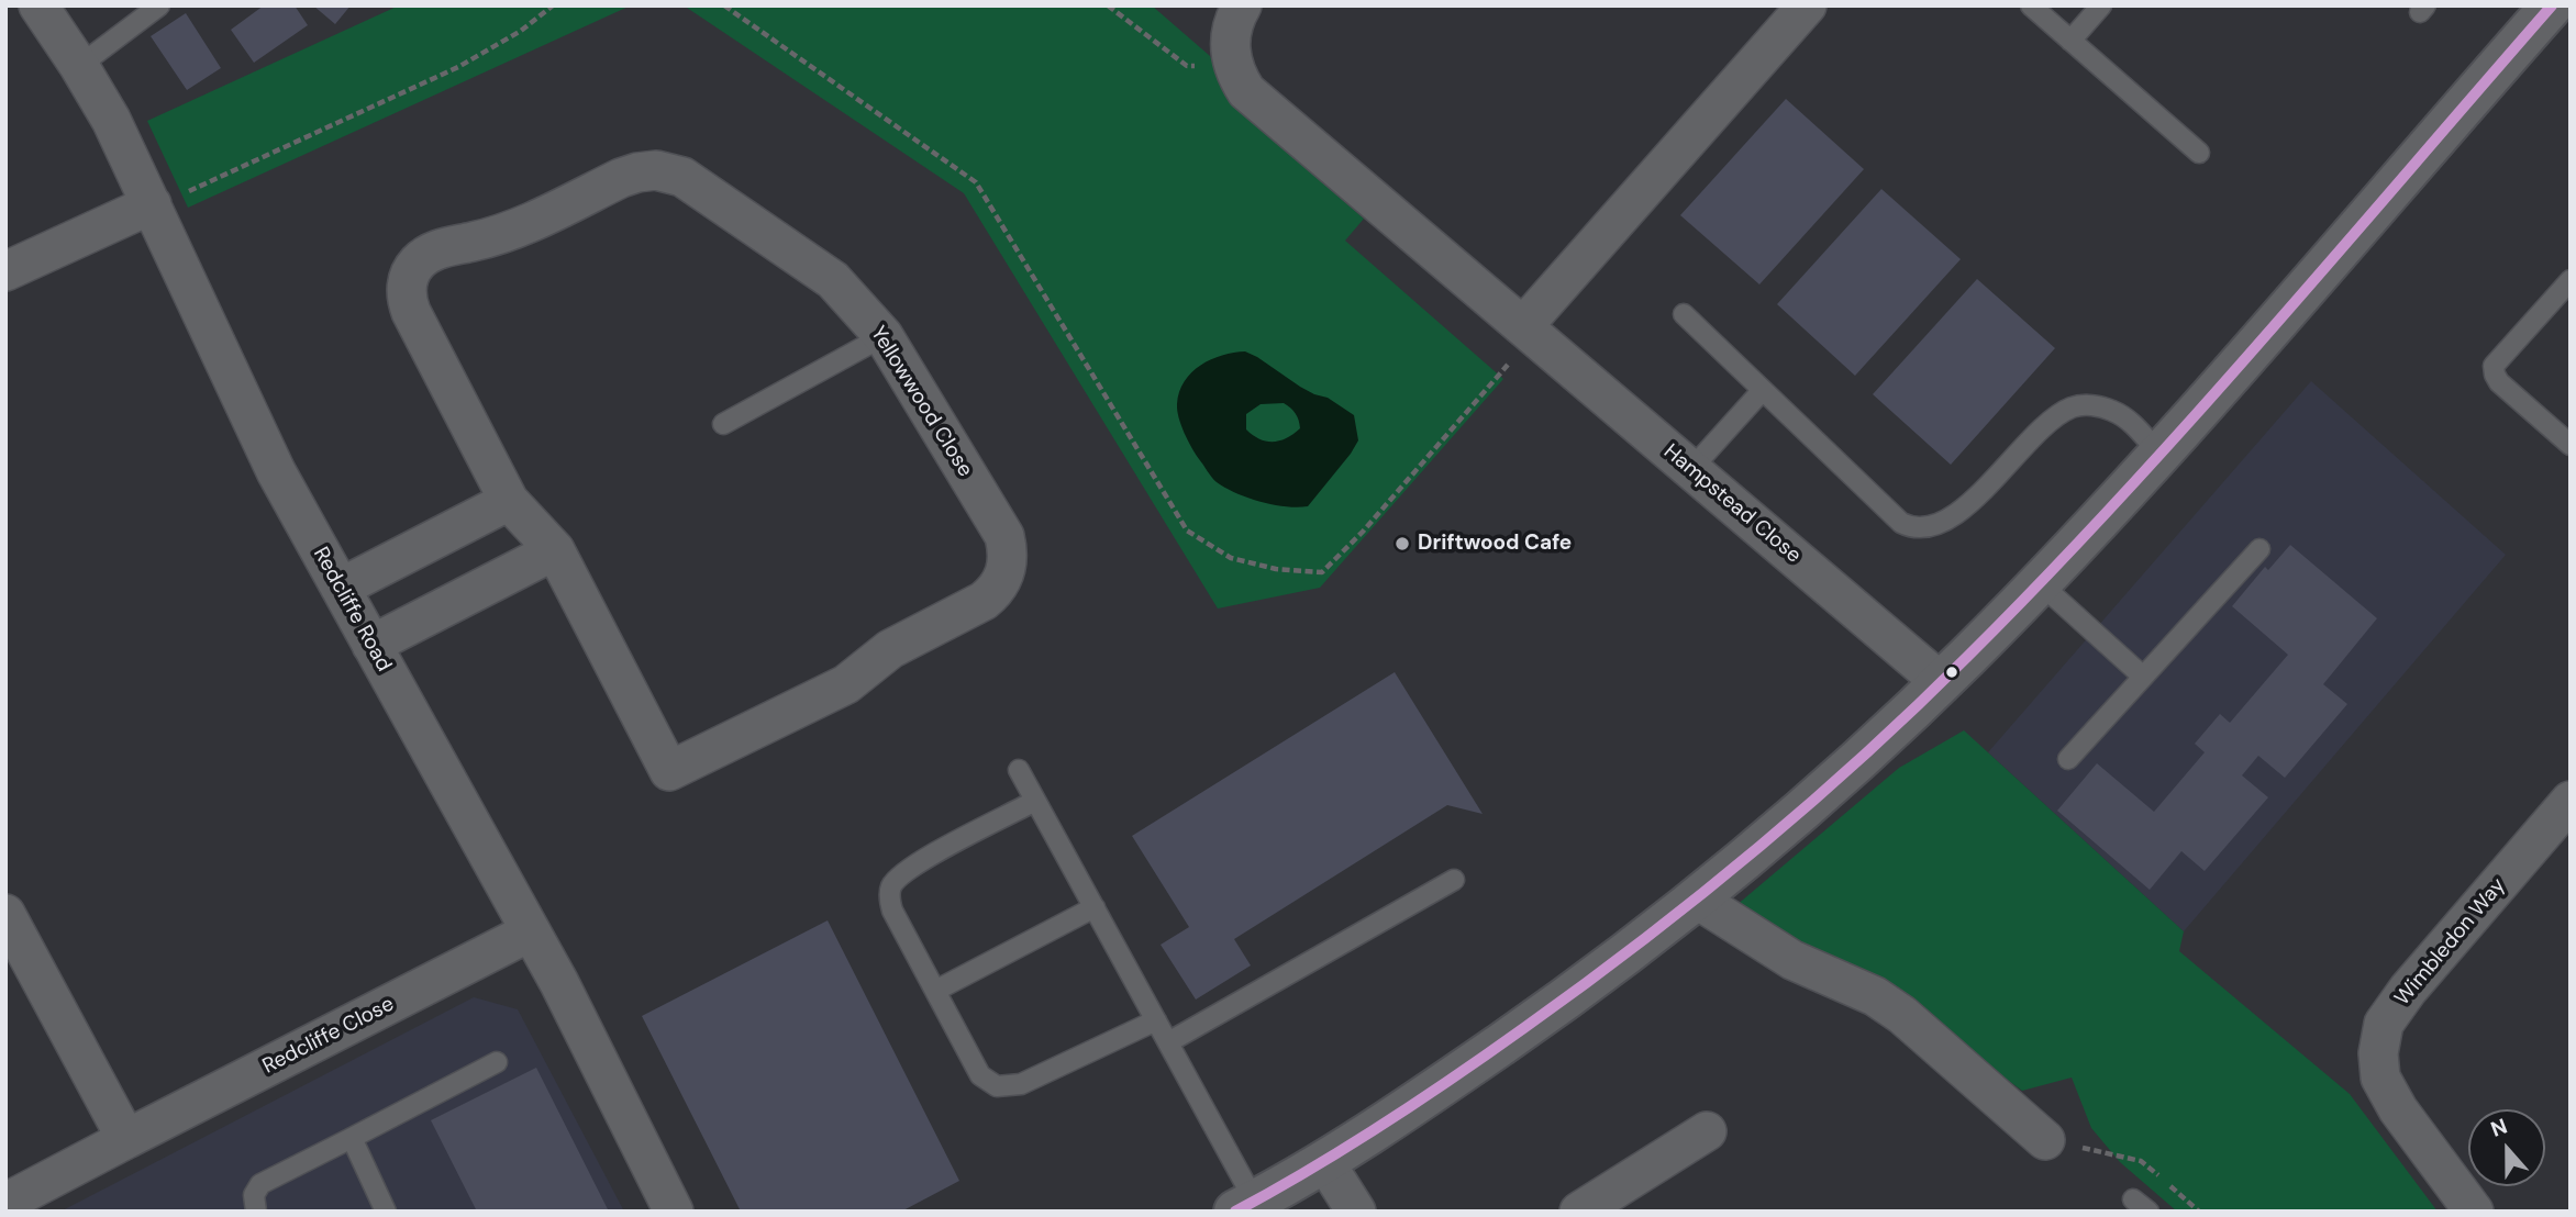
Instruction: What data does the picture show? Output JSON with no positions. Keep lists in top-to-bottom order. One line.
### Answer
{"streets":{"street":["Yellowwood Close","Hampstead Close","Redcliffe Road","Wimbledon Way","Redcliffe Close"]},"crossings":[["Redcliffe Road","Redcliffe Close"]],"places":["Driftwood Cafe"],"north":"top"}
